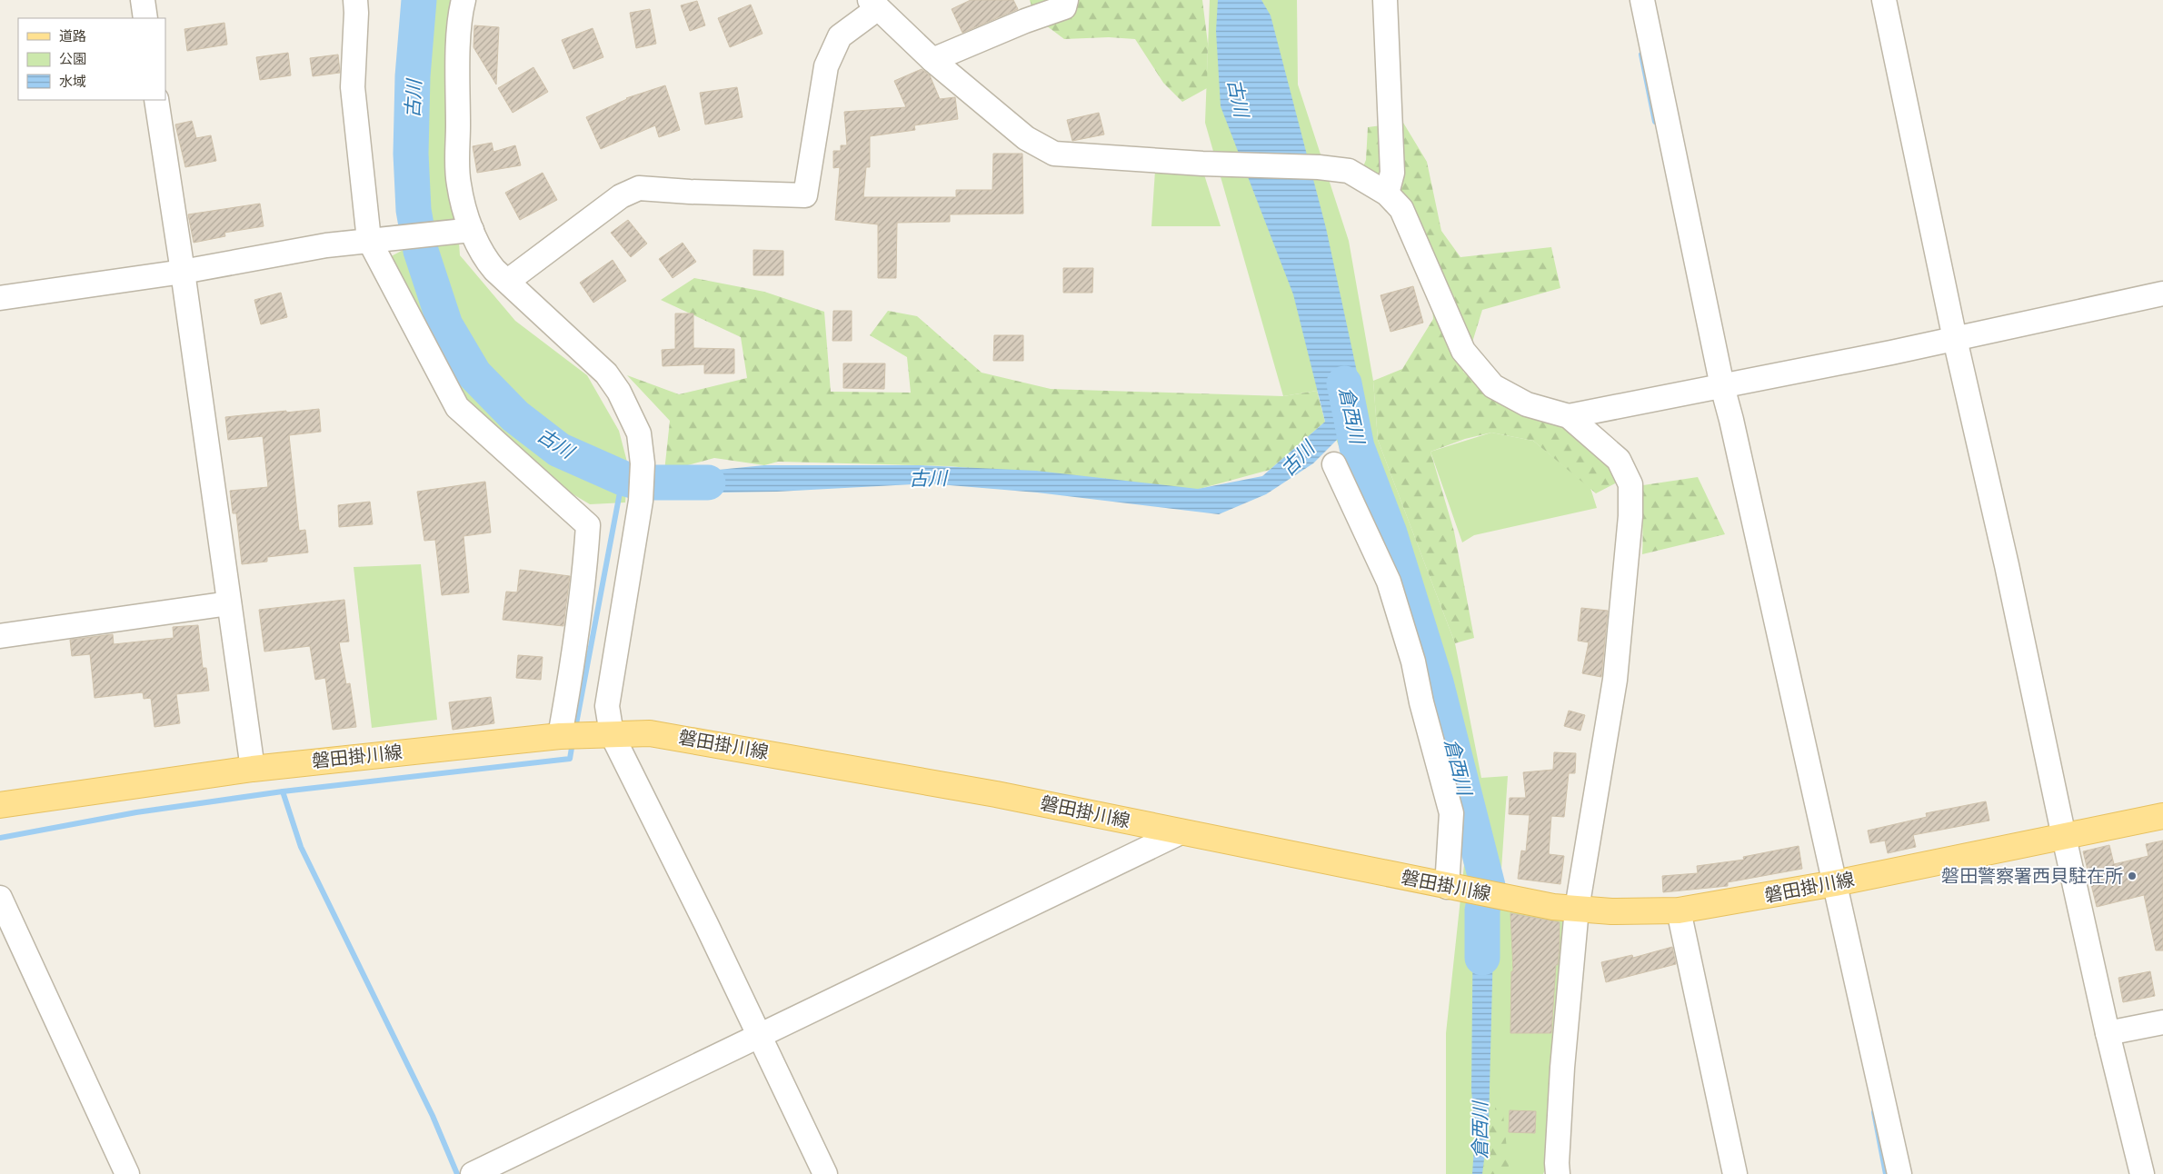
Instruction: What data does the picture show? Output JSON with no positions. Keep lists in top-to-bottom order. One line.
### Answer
{"streets":{"main road":["磐田掛川線"]},"water":["古川","倉西川"],"places":["磐田警察署西貝駐在所"],"legend":["道路","公園","水域"]}
